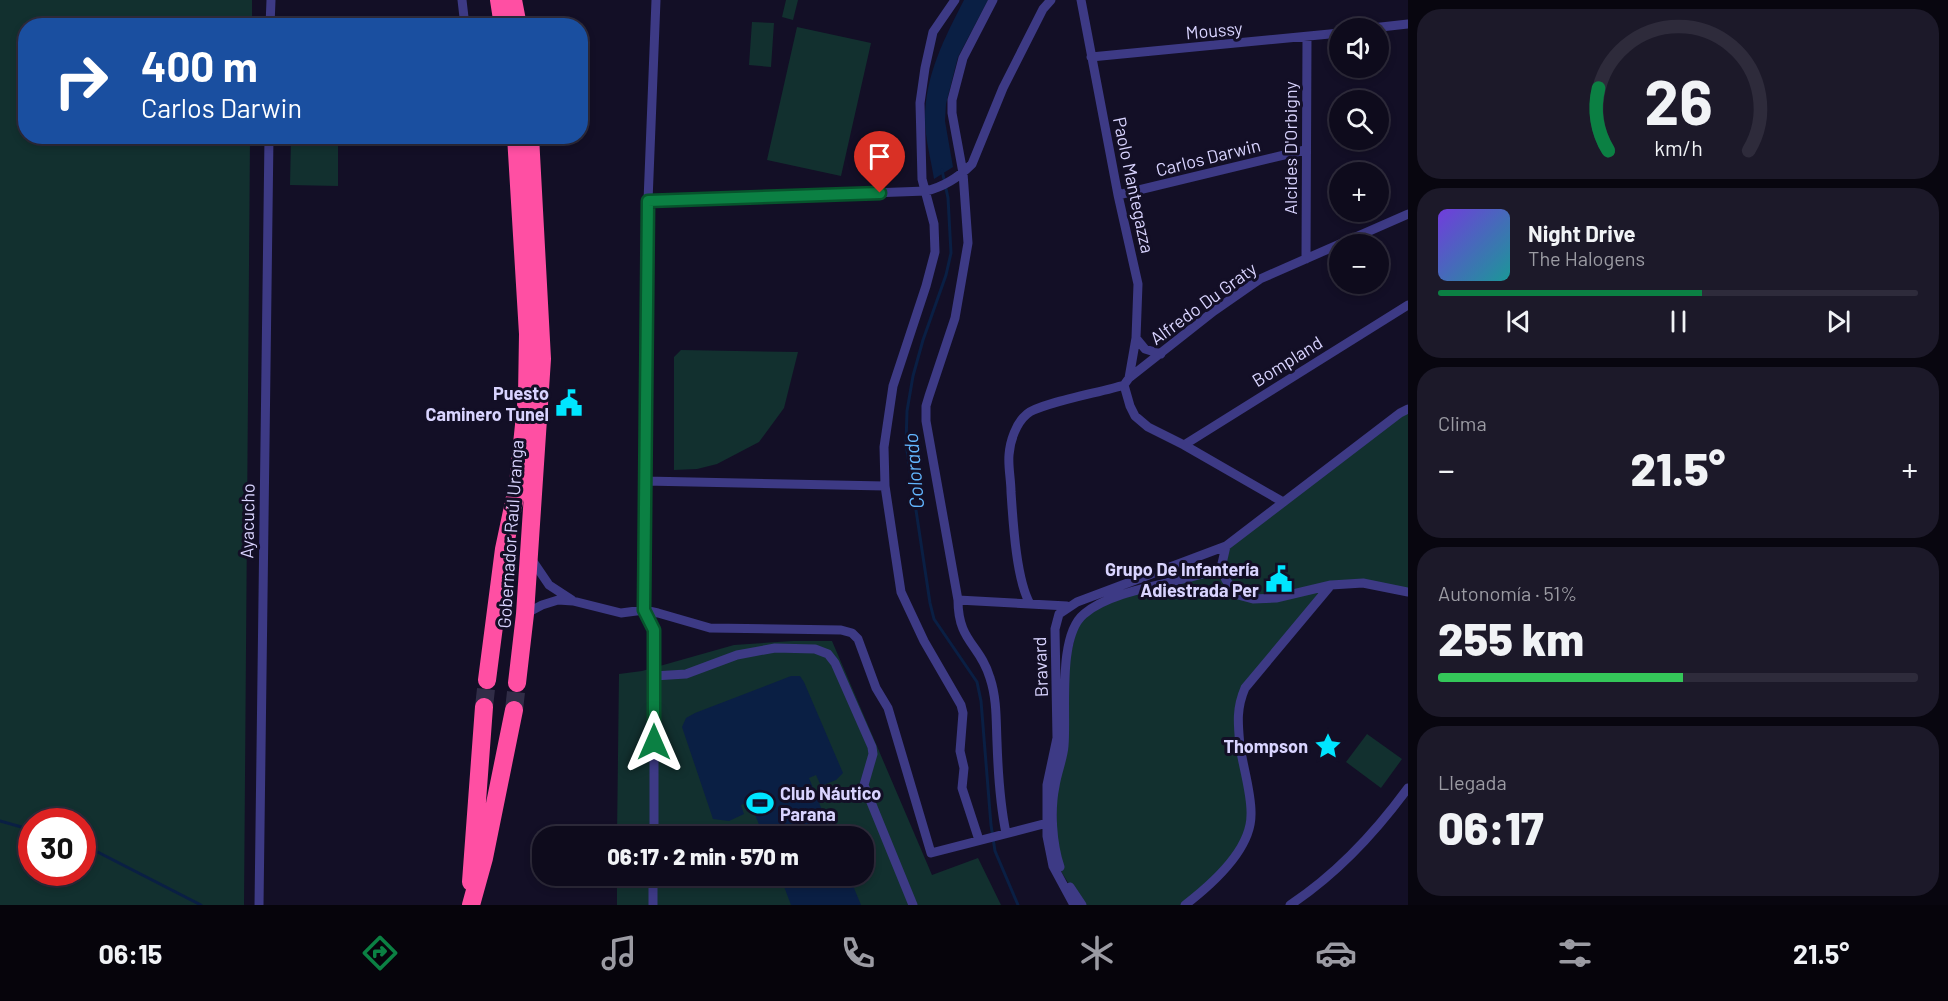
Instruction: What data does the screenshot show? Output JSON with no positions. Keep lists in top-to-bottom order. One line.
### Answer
{"streets":{"highway":["Gobernador Raúl Uranga"],"street":["Moussy","Alcides D'Orbigny","Carlos Darwin","Paolo Mantegazza","Alfredo Du Graty","Bompland","Ayacucho","Bravard"]},"crossings":[["Moussy","Alcides D'Orbigny"],["Moussy","Paolo Mantegazza"],["Alcides D'Orbigny","Carlos Darwin"],["Alcides D'Orbigny","Alfredo Du Graty"],["Carlos Darwin","Paolo Mantegazza"],["Paolo Mantegazza","Alfredo Du Graty"],["Paolo Mantegazza","Bompland"]],"water":["Colorado"],"places":{"public building":["Puesto Caminero Tunel","Grupo De Infantería Adiestrada Per"],"place":["Thompson"],"sports":["Club Náutico Parana"]},"page":{"map_buttons":["+","−"],"turn":["400 m","Carlos Darwin"],"song":["Night Drive","The Halogens"],"tile":["Clima",["Autonomía · 51%","255 km"],["Llegada","06:17"]],"heat":["−","21.5°","+"],"limit":"30","trip":"06:17 · 2 min · 570 m","tabs":["06:15","21.5°"],"gauge":["26","km/h"]}}
